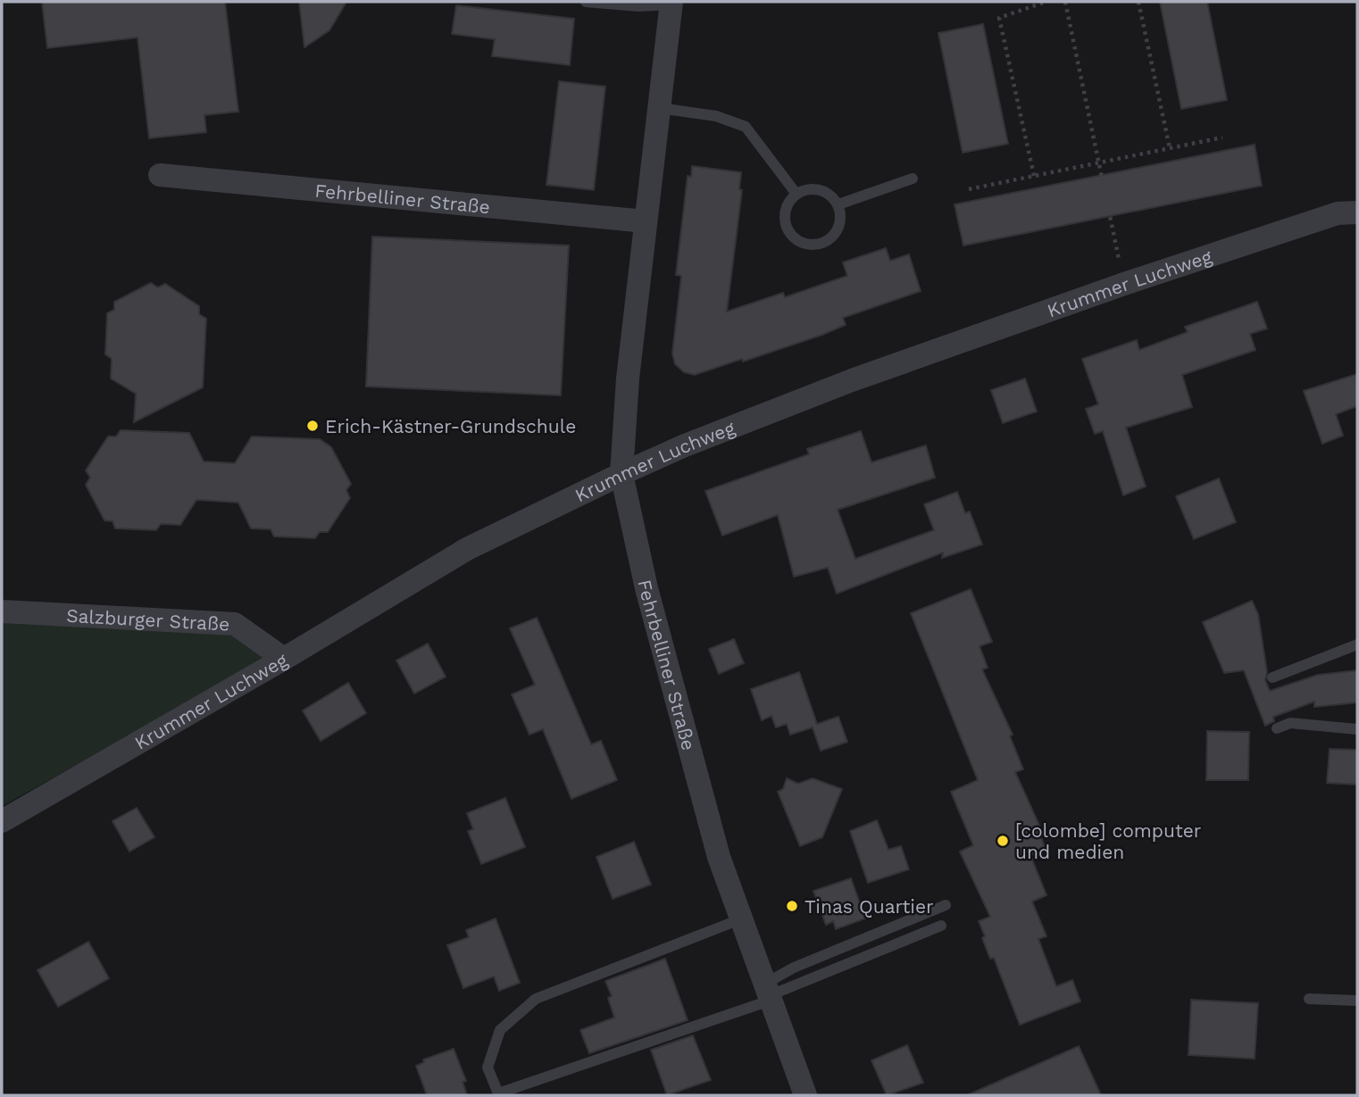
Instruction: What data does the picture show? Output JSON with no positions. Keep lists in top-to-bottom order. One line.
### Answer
{"streets":{"street":["Fehrbelliner Straße","Krummer Luchweg","Salzburger Straße"]},"crossings":[["Fehrbelliner Straße","Krummer Luchweg"],["Krummer Luchweg","Salzburger Straße"]],"places":["Erich-Kästner-Grundschule","[colombe] computer und medien","Tinas Quartier"]}
